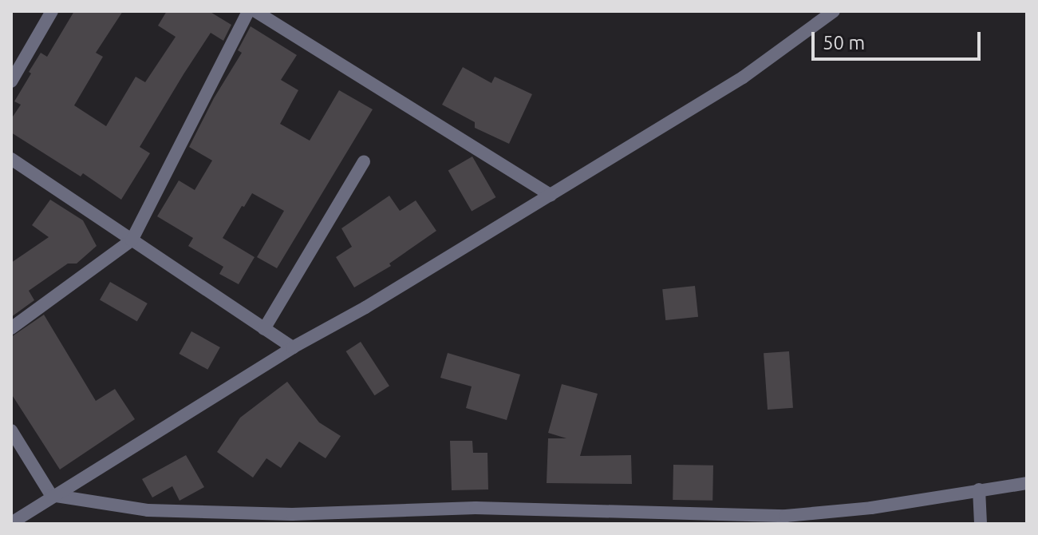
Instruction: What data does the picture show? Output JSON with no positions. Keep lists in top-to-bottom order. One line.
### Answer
{"scale_bar":"50 m"}
